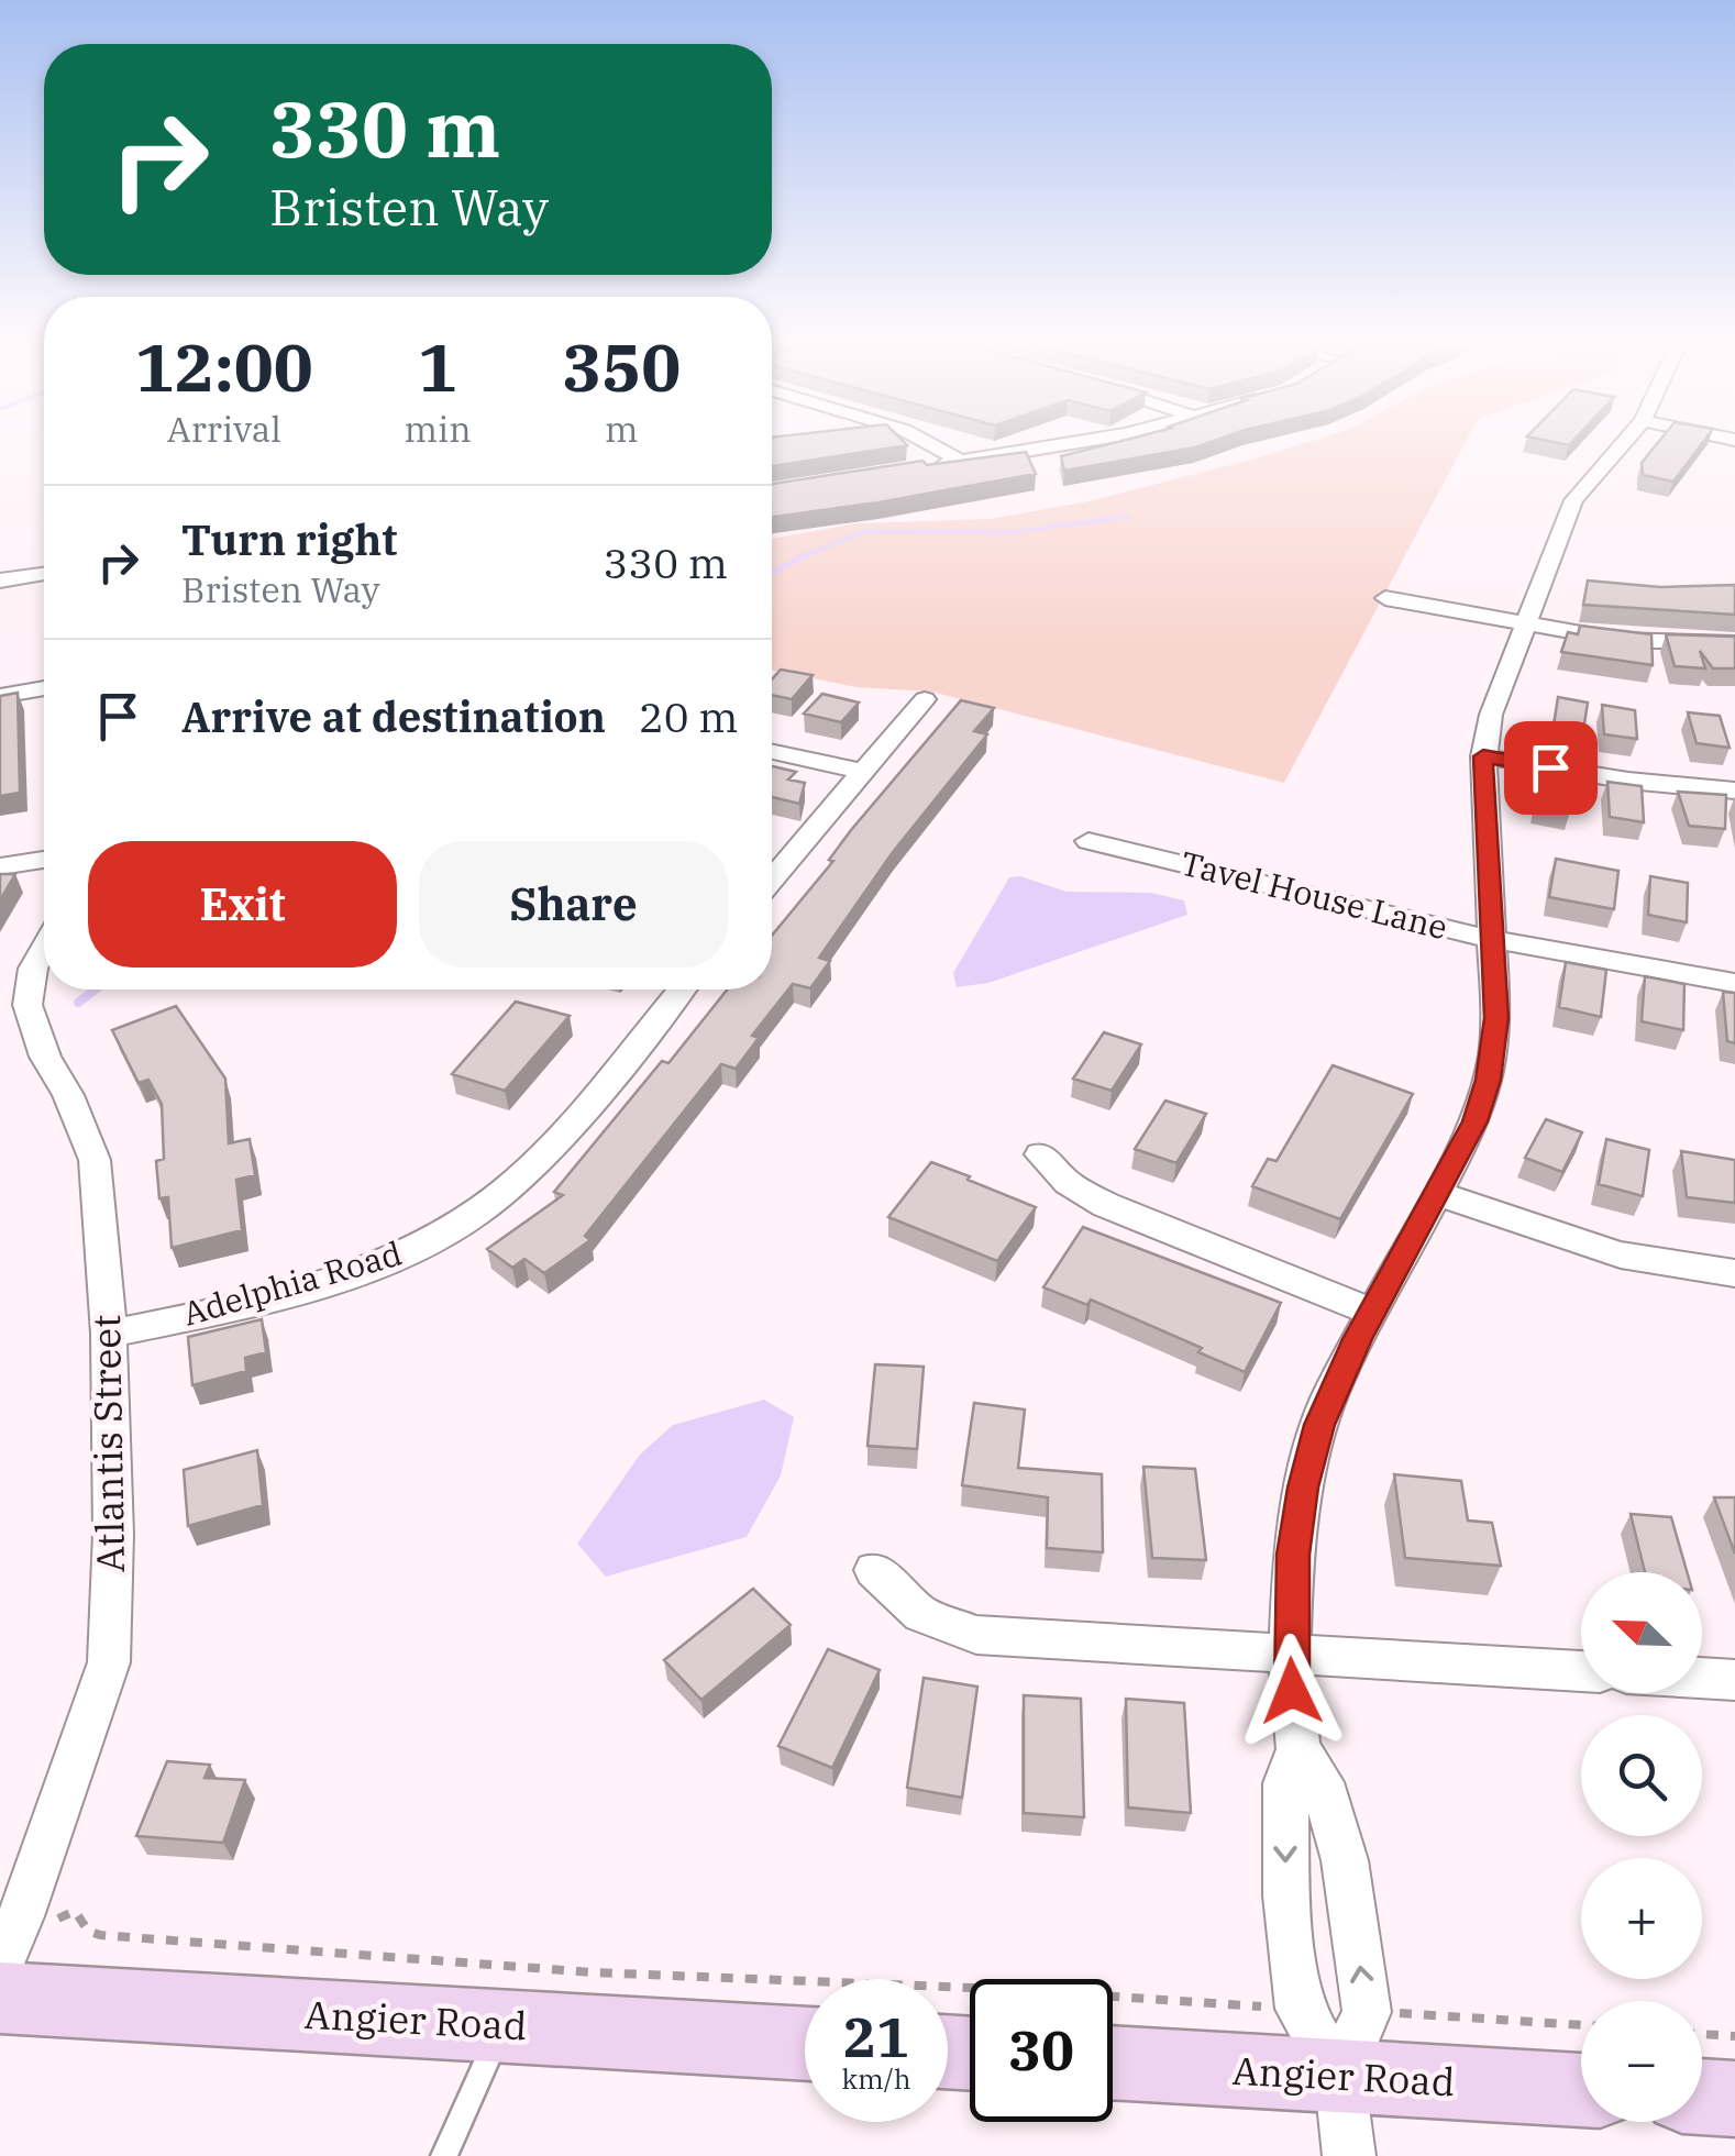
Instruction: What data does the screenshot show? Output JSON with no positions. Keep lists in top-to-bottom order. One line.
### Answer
{"streets":{"street":["Tavel House Lane","Adelphia Road","Atlantis Street","Angier Road"]},"crossings":[["Adelphia Road","Atlantis Street"]],"north":"top left","page":{"turn":["330 m","Bristen Way"],"eta":["12:00","Arrival","1","min","350","m"],"list":[{"name":"Turn right","note":"Bristen Way","value":"330 m"},{"name":"Arrive at destination","value":"20 m"}],"buttons":["Exit","Share"],"map_buttons":["+","−"],"speed":"21 km/h","limit":"30"}}
